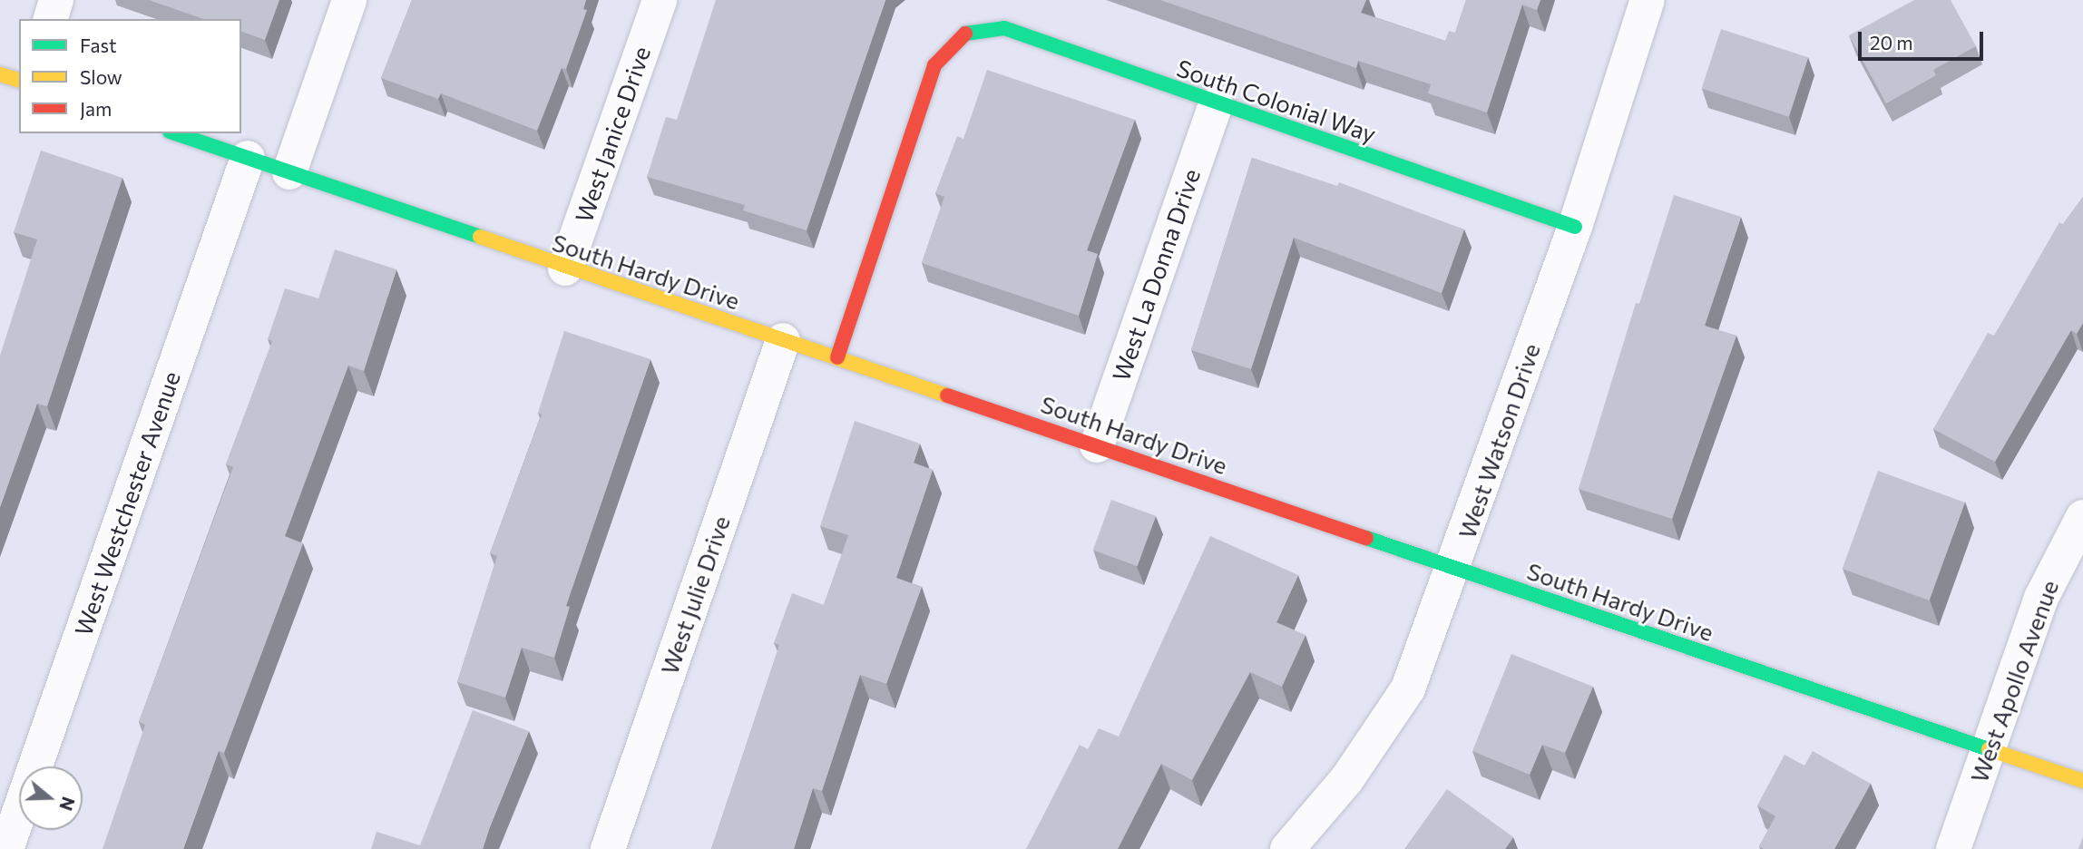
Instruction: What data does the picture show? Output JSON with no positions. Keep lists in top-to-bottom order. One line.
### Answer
{"streets":{"street":["South Colonial Way","West Janice Drive","South Hardy Drive","West La Donna Drive","West Watson Drive","West Westchester Avenue","West Julie Drive","West Apollo Avenue"]},"crossings":[["South Colonial Way","South Hardy Drive"],["South Colonial Way","West La Donna Drive"],["South Colonial Way","West Watson Drive"],["West Janice Drive","South Hardy Drive"],["South Hardy Drive","West La Donna Drive"],["South Hardy Drive","West Watson Drive"],["South Hardy Drive","West Westchester Avenue"],["South Hardy Drive","West Julie Drive"],["South Hardy Drive","West Apollo Avenue"]],"legend":["Fast","Slow","Jam"],"scale_bar":"20 m","north":"right"}
